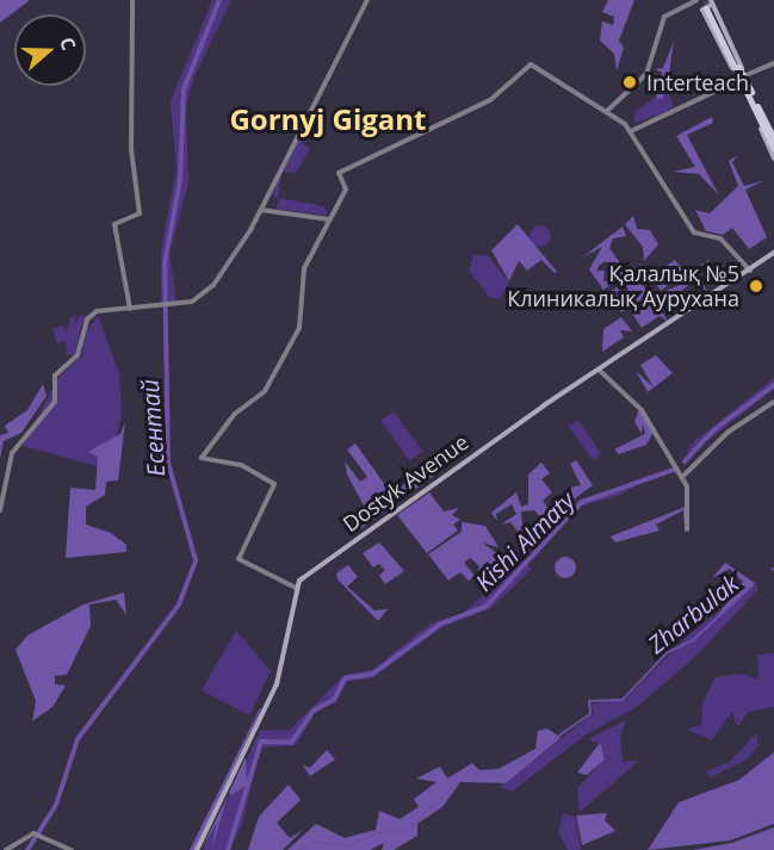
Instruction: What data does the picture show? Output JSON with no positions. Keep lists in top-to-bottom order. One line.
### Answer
{"streets":{"main road":["Dostyk Avenue"]},"districts":["Gornyj Gigant"],"water":["Есентай","Kіshі Almaty","Zharbulak"],"places":["Interteach","Қалалық №5 Клиникалық Аурухана"],"north":"right"}
